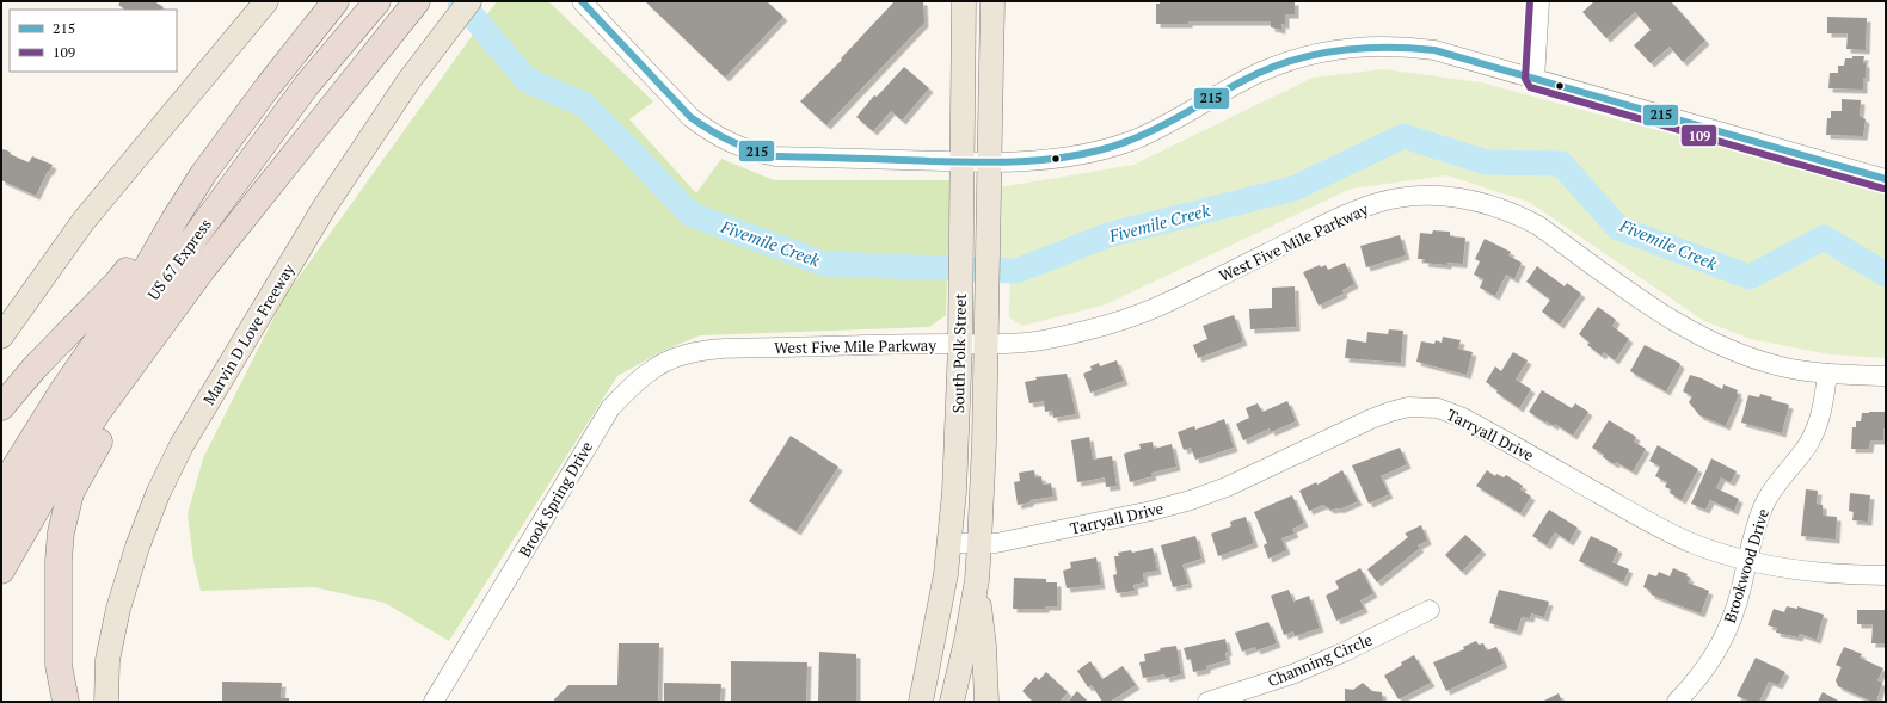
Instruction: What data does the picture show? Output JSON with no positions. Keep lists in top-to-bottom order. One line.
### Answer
{"streets":{"highway":["US 67 Express"],"main road":["Marvin D Love Freeway","South Polk Street"],"street":["West Five Mile Parkway","Tarryall Drive","Brook Spring Drive","Brookwood Drive","Channing Circle"]},"crossings":[["West Five Mile Parkway","South Polk Street"],["West Five Mile Parkway","Brook Spring Drive"],["West Five Mile Parkway","Brookwood Drive"],["South Polk Street","Tarryall Drive"],["Tarryall Drive","Brookwood Drive"]],"water":["Fivemile Creek"],"lines":["transit line 215","transit line 109"],"legend":["215","109"]}
